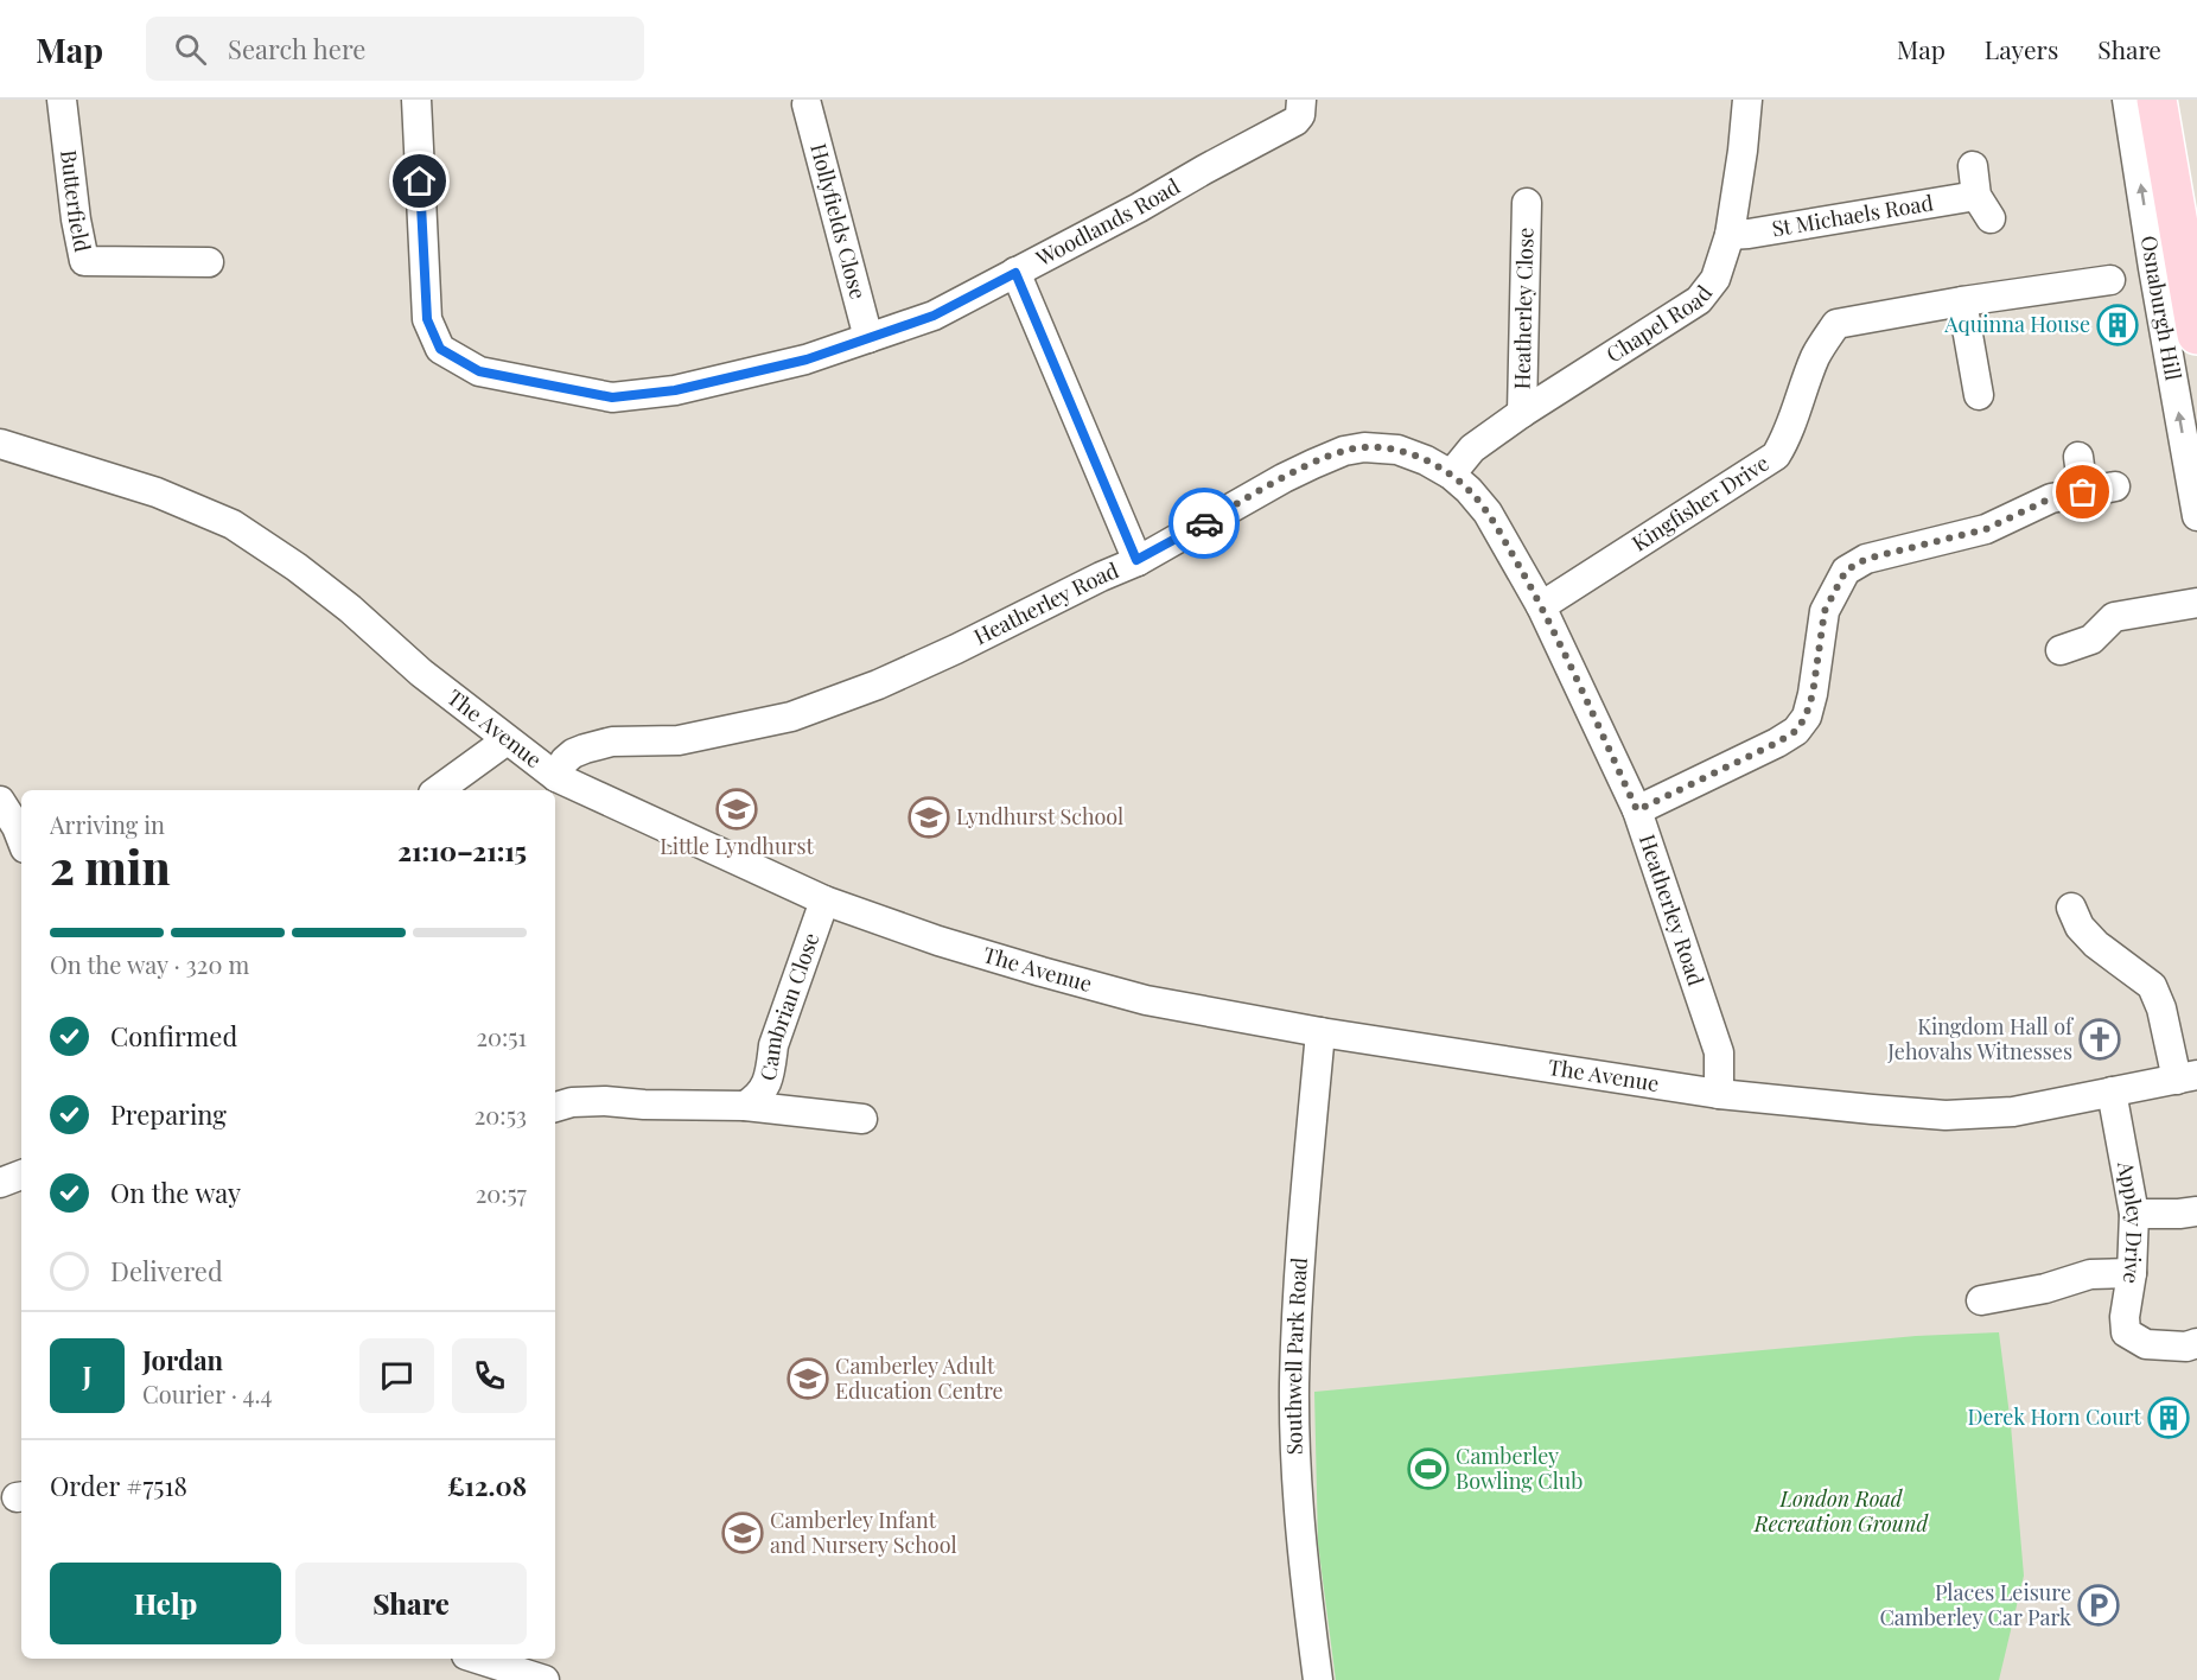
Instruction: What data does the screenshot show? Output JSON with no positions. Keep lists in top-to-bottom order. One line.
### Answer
{"streets":{"street":["Butterfield","St Michaels Road","Hollyfields Close","Woodlands Road","Heatherley Close","Osnaburgh Hill","Chapel Road","Kingfisher Drive","Heatherley Road","The Avenue","Cambrian Close","Appley Drive","Southwell Park Road"]},"crossings":[["St Michaels Road","Chapel Road"],["Hollyfields Close","Woodlands Road"],["Heatherley Close","Chapel Road"],["Chapel Road","Heatherley Road"],["Kingfisher Drive","Heatherley Road"],["Heatherley Road","The Avenue"],["The Avenue","Cambrian Close"],["The Avenue","Appley Drive"],["The Avenue","Southwell Park Road"]],"parks":["London Road Recreation Ground"],"places":{"building":["Aquinna House","Derek Horn Court"],"school or university":["Little Lyndhurst","Lyndhurst School","Camberley Adult Education Centre","Camberley Infant and Nursery School"],"church":["Kingdom Hall of Jehovahs Witnesses"],"sports":["Camberley Bowling Club"],"parking":["Places Leisure Camberley Car Park"]},"page":{"header":"Map","search":"Search here","nav":["Map","Layers","Share"],"heading":["2 min","Arriving in","21:10–21:15"],"panel":["Jordan","Courier · 4.4","Order #7518","£12.08"],"bar":"On the way · 320 m","list":[["Confirmed","20:51"],["Preparing","20:53"],["On the way","20:57"],"Delivered"],"round":"J","buttons":["Help","Share"]}}
